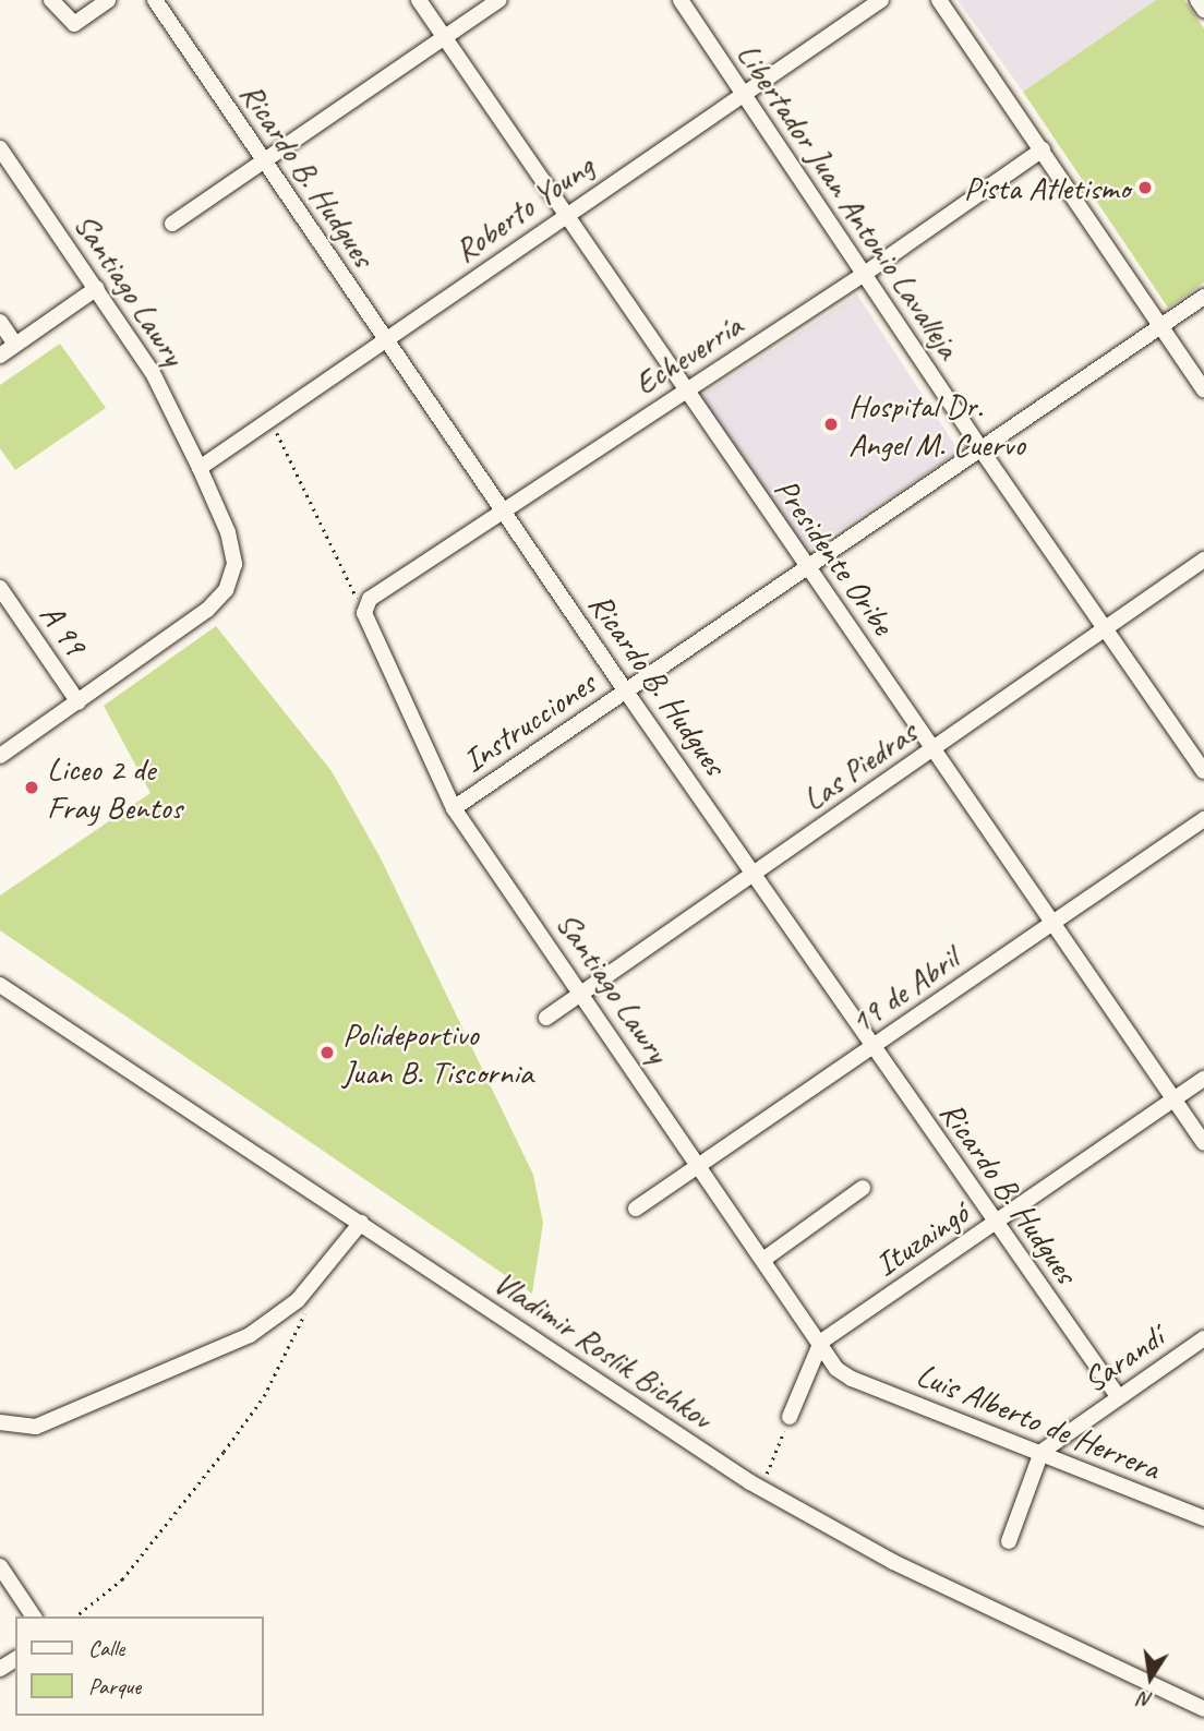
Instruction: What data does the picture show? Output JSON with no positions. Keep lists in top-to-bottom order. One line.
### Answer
{"streets":{"street":["Ricardo B. Hudgues","Libertador Juan Antonio Lavalleja","Roberto Young","Santiago Lawry","Echeverría","Presidente Oribe","A 99","Instrucciones","Las Piedras","19 de Abril","Ituzaingó","Vladimir Roslik Bichkov","Sarandí","Luis Alberto de Herrera"]},"crossings":[["Ricardo B. Hudgues","Roberto Young"],["Ricardo B. Hudgues","Echeverría"],["Ricardo B. Hudgues","Instrucciones"],["Ricardo B. Hudgues","Las Piedras"],["Ricardo B. Hudgues","19 de Abril"],["Ricardo B. Hudgues","Ituzaingó"],["Ricardo B. Hudgues","Sarandí"],["Libertador Juan Antonio Lavalleja","Roberto Young"],["Libertador Juan Antonio Lavalleja","Echeverría"],["Libertador Juan Antonio Lavalleja","Instrucciones"],["Libertador Juan Antonio Lavalleja","Las Piedras"],["Roberto Young","Santiago Lawry"],["Roberto Young","Presidente Oribe"],["Santiago Lawry","Echeverría"],["Santiago Lawry","A 99"],["Santiago Lawry","Instrucciones"],["Santiago Lawry","Las Piedras"],["Santiago Lawry","19 de Abril"],["Santiago Lawry","Ituzaingó"],["Santiago Lawry","Luis Alberto de Herrera"],["Echeverría","Presidente Oribe"],["Presidente Oribe","Instrucciones"],["Presidente Oribe","Las Piedras"],["Presidente Oribe","19 de Abril"],["Presidente Oribe","Ituzaingó"],["Sarandí","Luis Alberto de Herrera"]],"places":["Pista Atletismo","Hospital Dr. Angel M. Cuervo","Liceo 2 de Fray Bentos","Polideportivo Juan B. Tiscornia"],"legend":["Calle","Parque"],"north":"bottom"}
